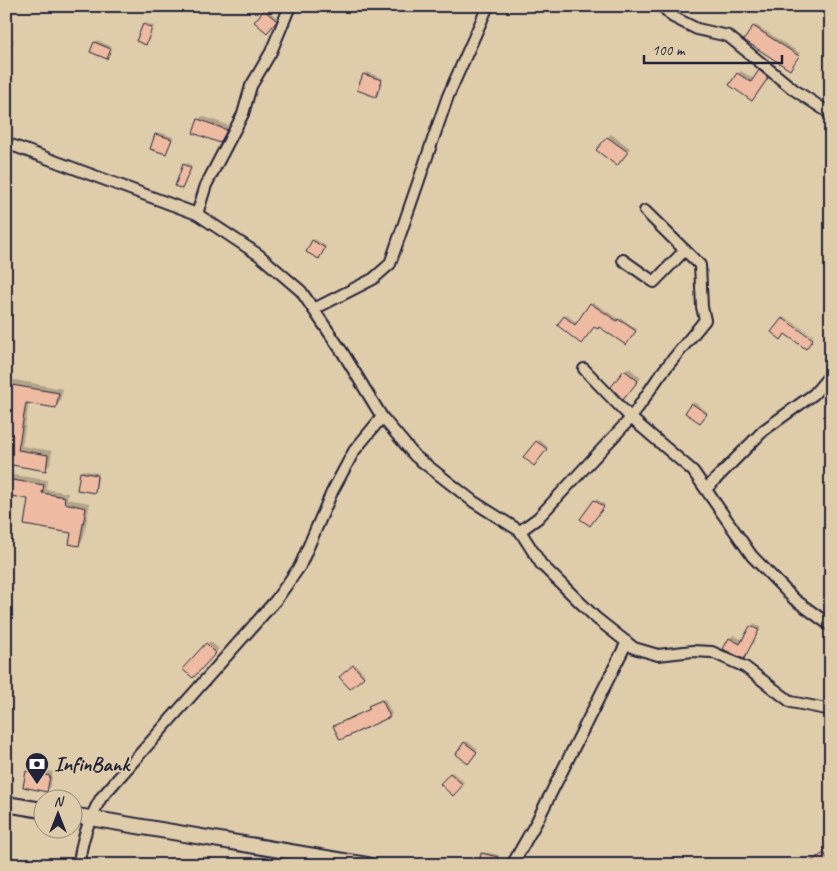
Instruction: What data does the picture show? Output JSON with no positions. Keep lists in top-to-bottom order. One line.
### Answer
{"places":{"bank":["InfinBank"]},"scale_bar":"100 m","north":"top"}
